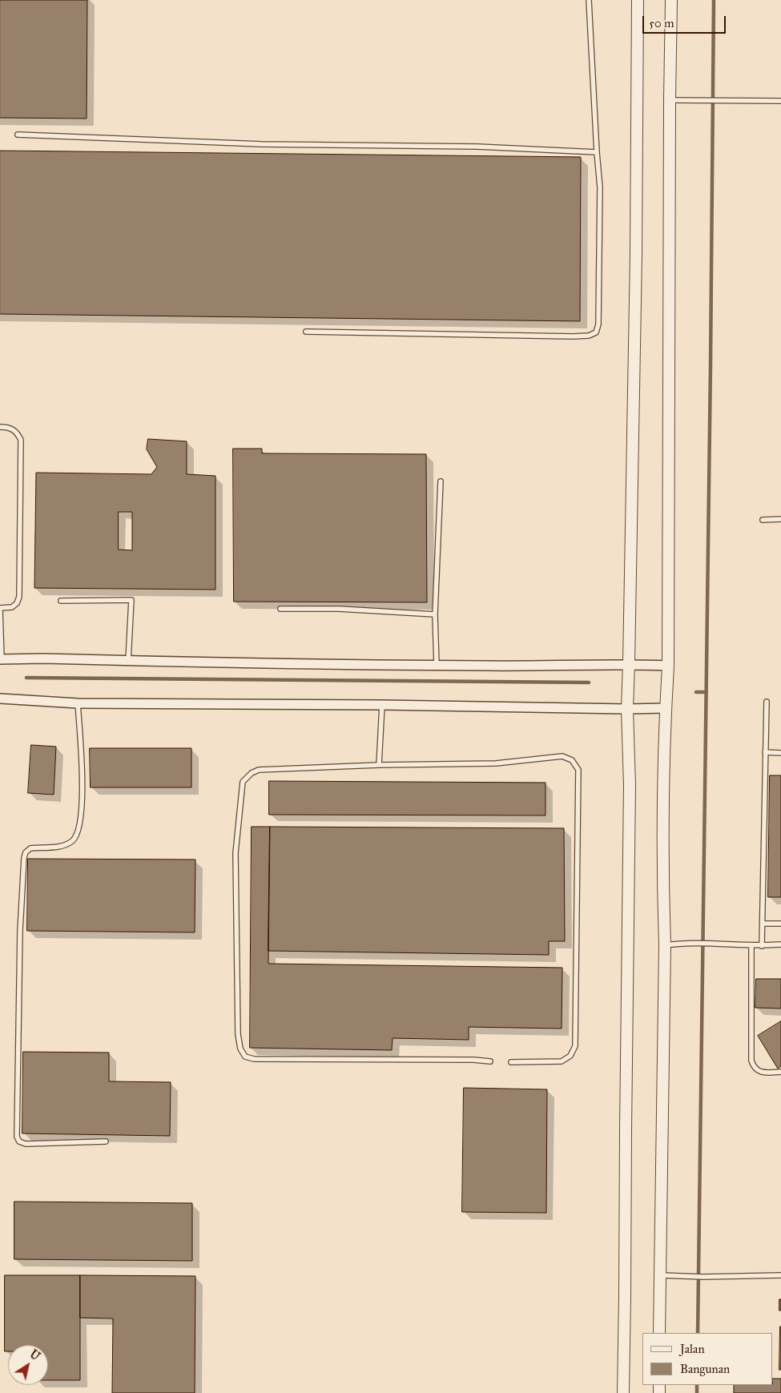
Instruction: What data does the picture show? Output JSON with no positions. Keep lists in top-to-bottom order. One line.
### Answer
{"legend":["Jalan","Bangunan"],"scale_bar":"50 m","north":"top right"}
